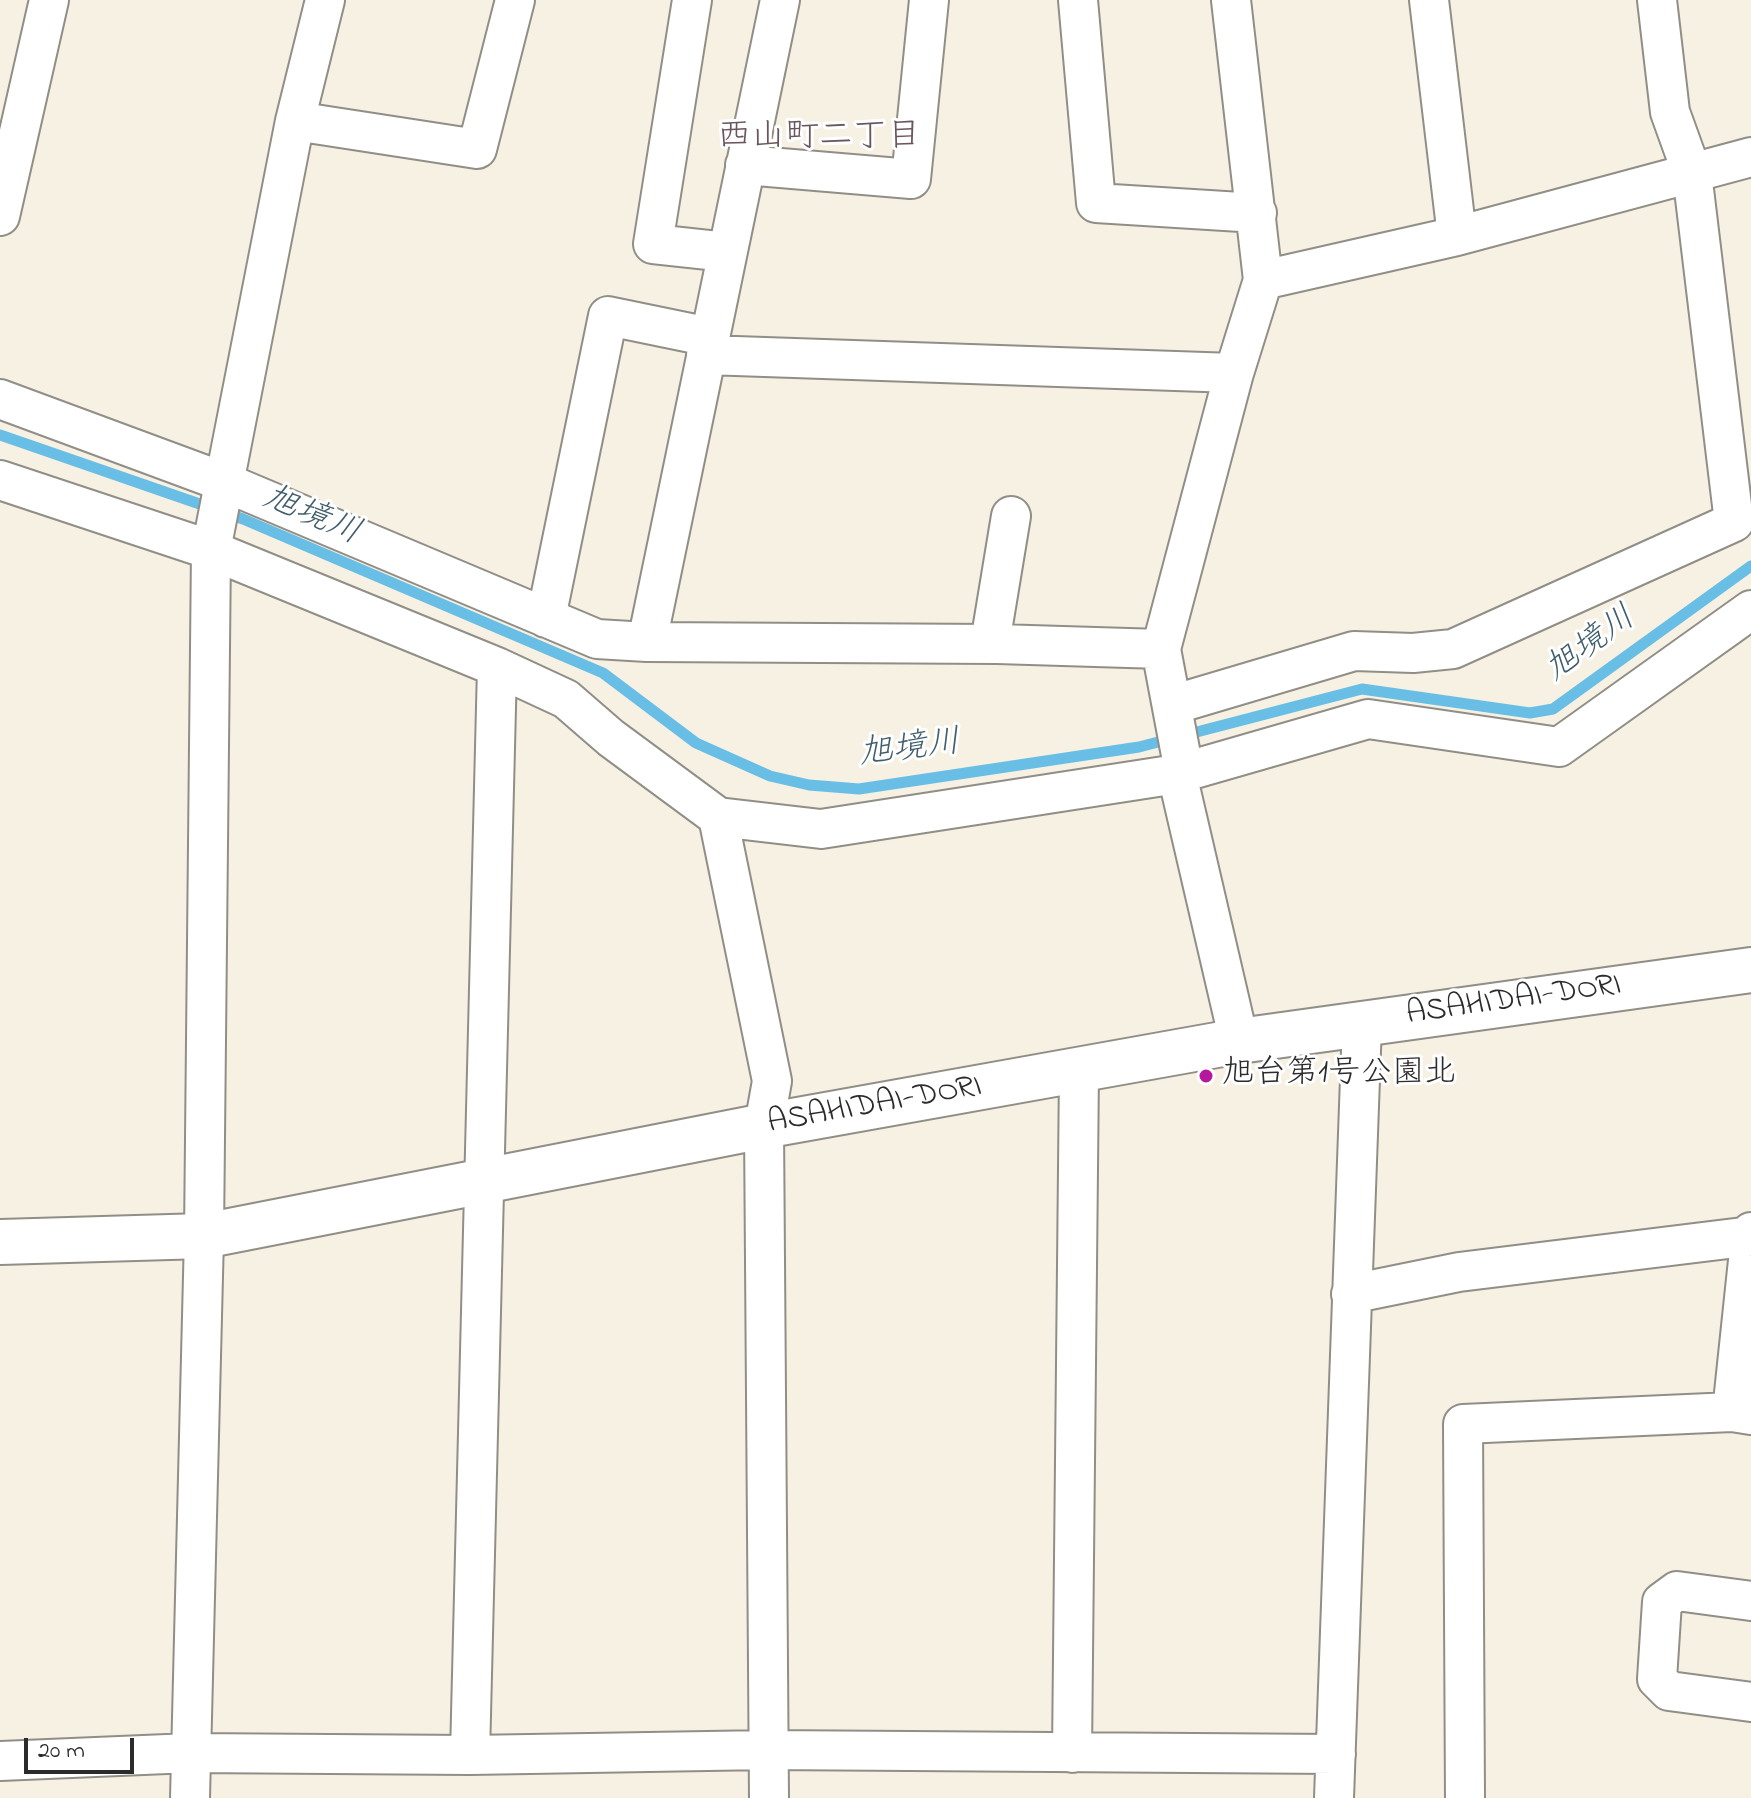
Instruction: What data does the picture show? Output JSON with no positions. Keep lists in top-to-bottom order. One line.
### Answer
{"streets":{"street":["ASAHIDAI-DORI"]},"districts":["西山町二丁目"],"water":["旭境川"],"places":["旭台第1号公園北"],"scale_bar":"20 m"}
